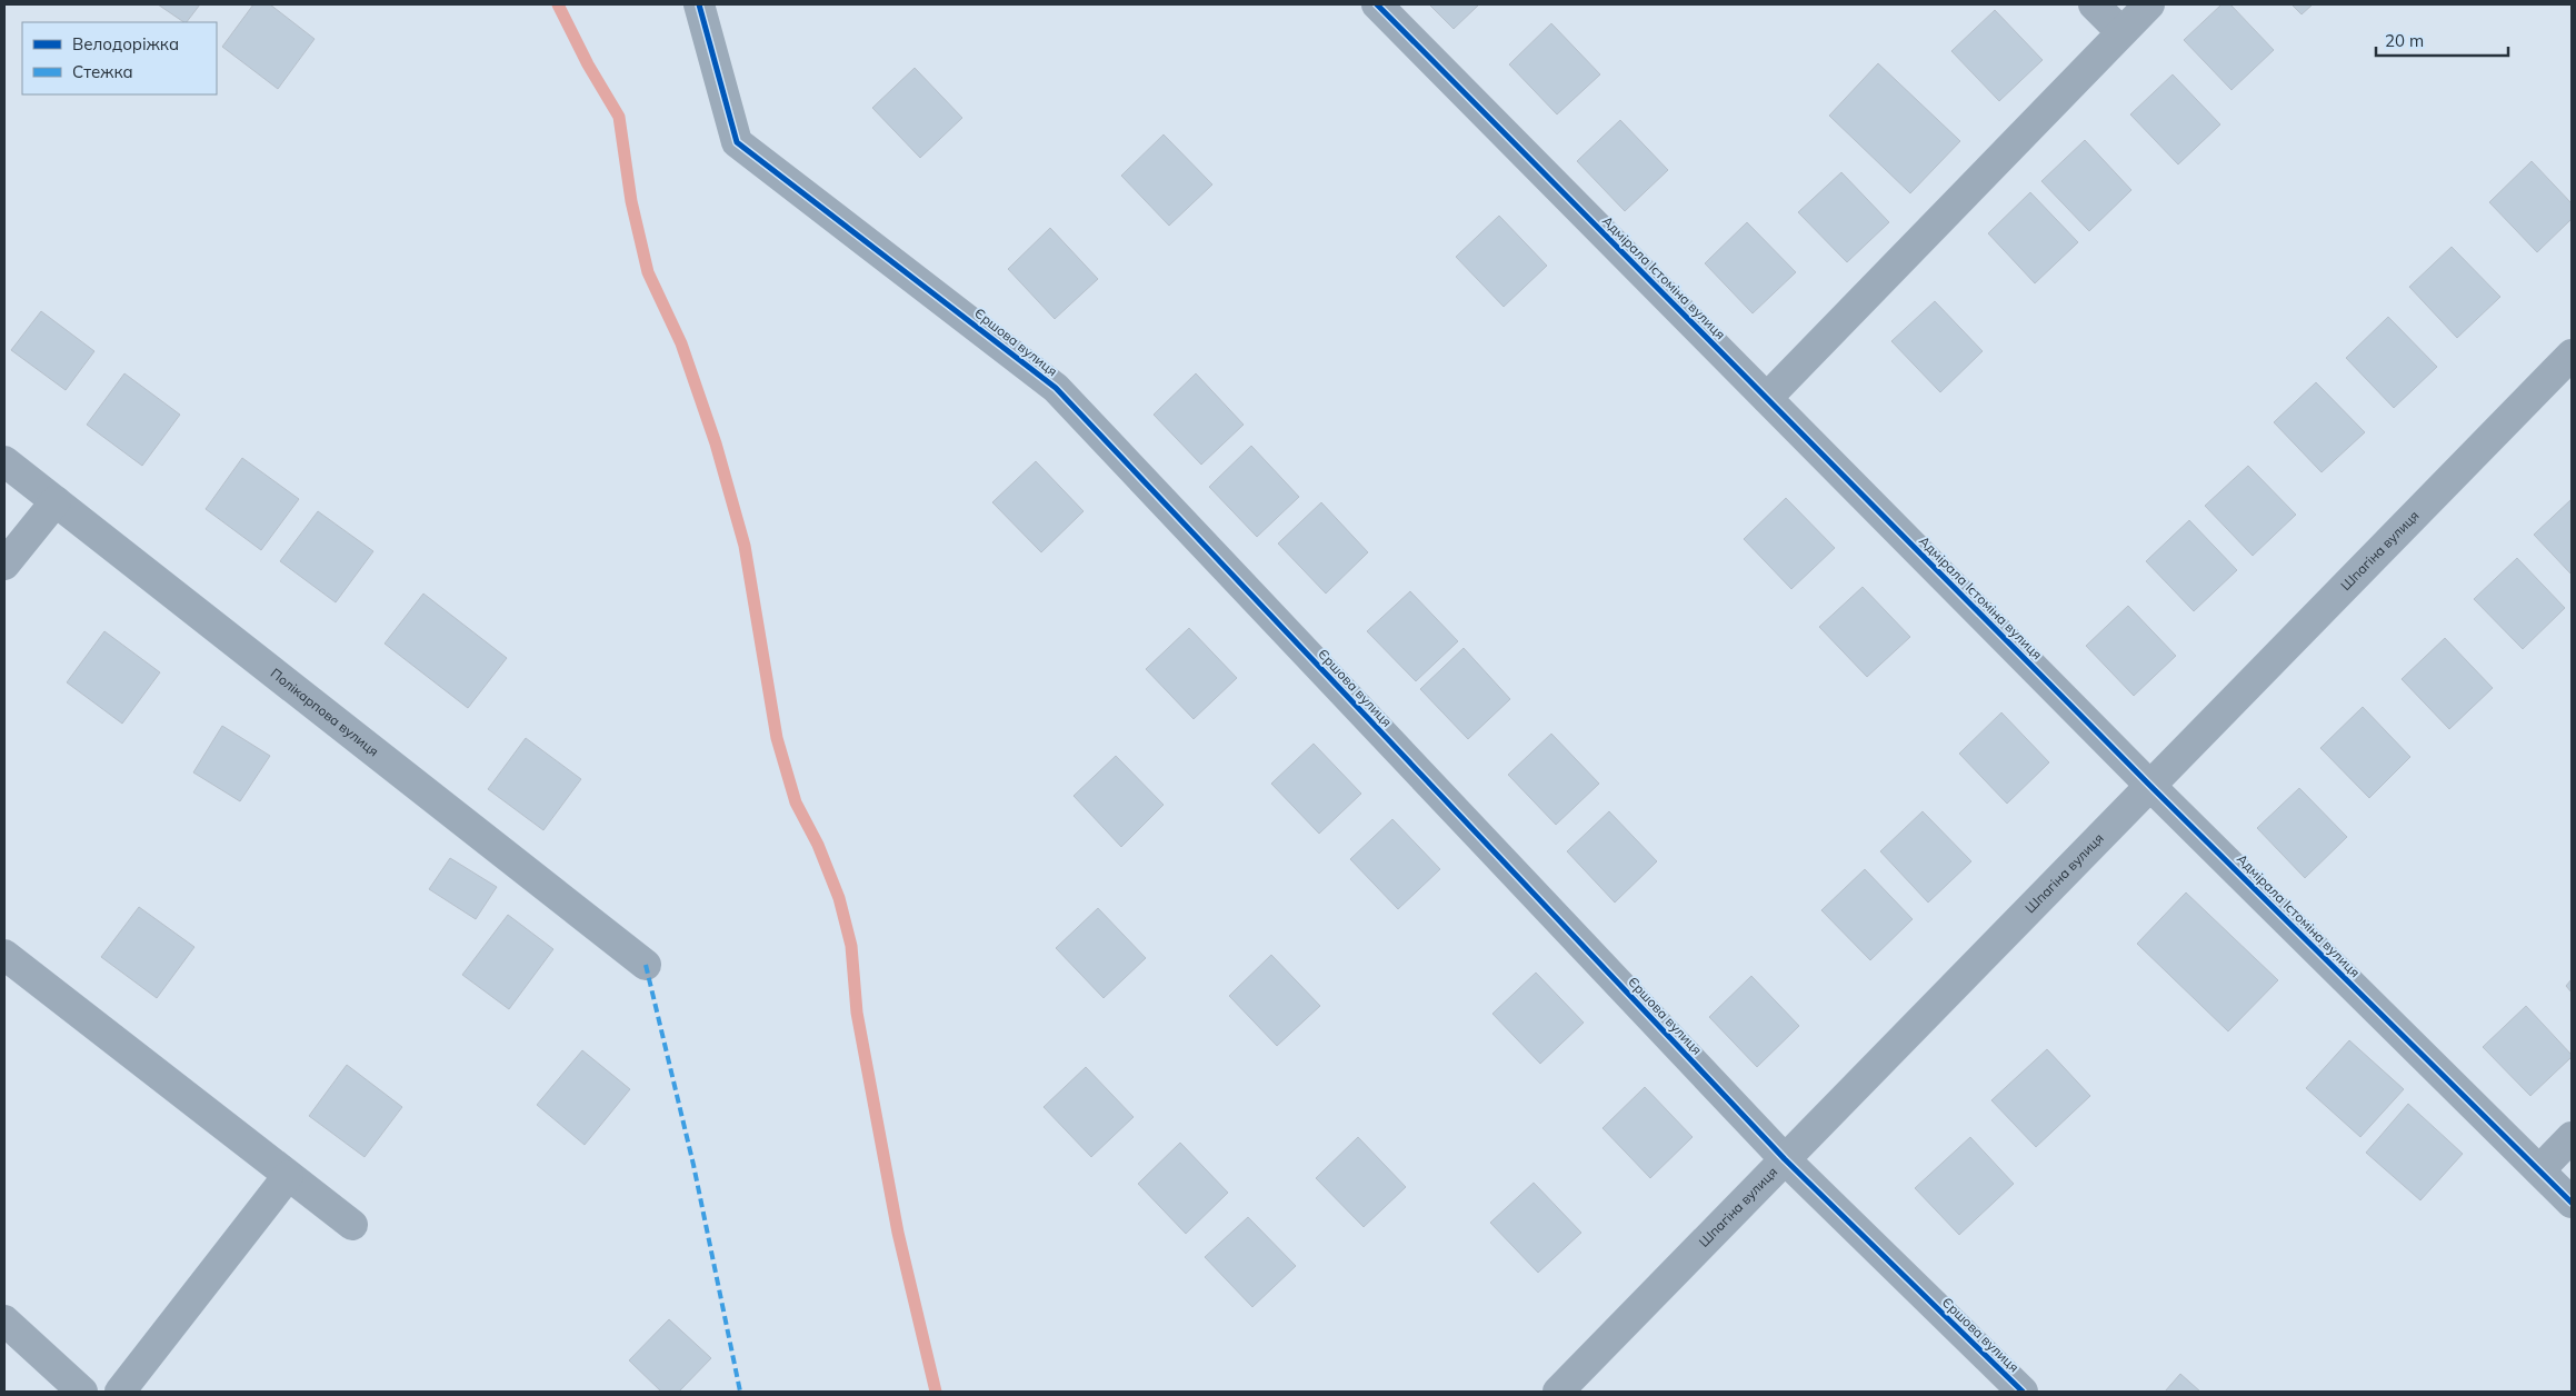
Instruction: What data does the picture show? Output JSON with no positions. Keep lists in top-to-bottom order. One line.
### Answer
{"streets":{"street":["Адмірала Істоміна вулиця","Єршова вулиця","Шпагіна вулиця","Полікарпова вулиця"]},"crossings":[["Адмірала Істоміна вулиця","Шпагіна вулиця"],["Єршова вулиця","Шпагіна вулиця"]],"legend":["Велодоріжка","Стежка"],"scale_bar":"20 m"}
